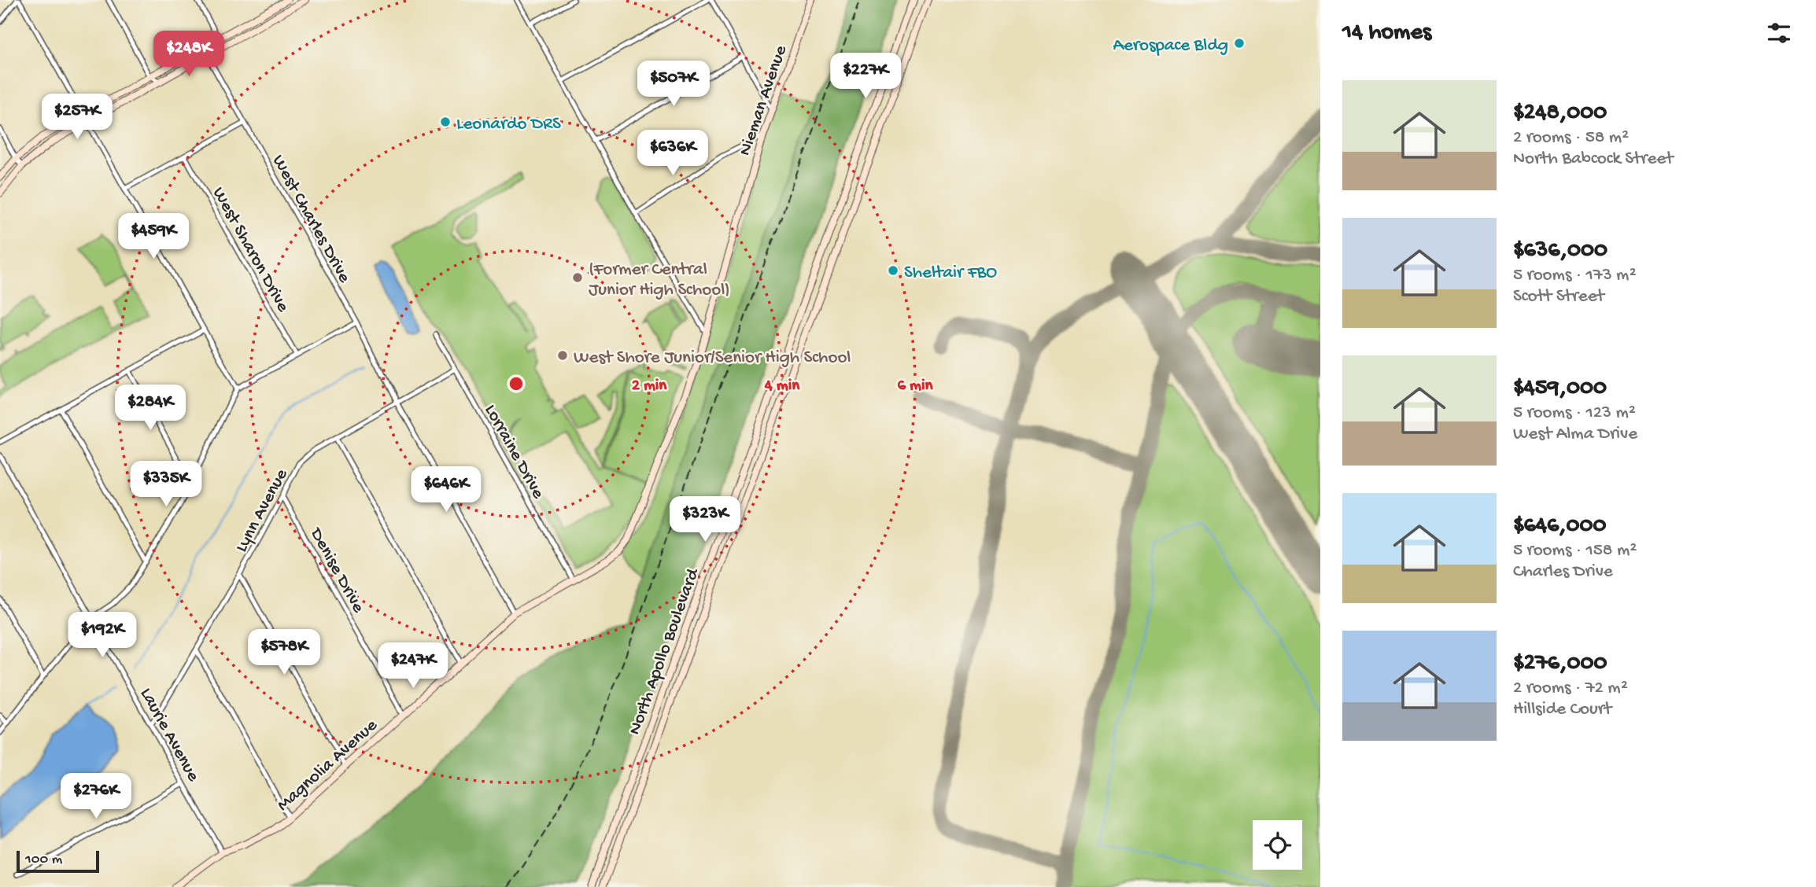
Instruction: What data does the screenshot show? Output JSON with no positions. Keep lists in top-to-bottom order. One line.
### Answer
{"streets":{"street":["Nieman Avenue","West Charles Drive","West Sharon Drive","Lorraine Drive","Lynn Avenue","Denise Drive","North Apollo Boulevard","Laurie Avenue","Magnolia Avenue"]},"crossings":[["Nieman Avenue","Magnolia Avenue"],["West Charles Drive","Lynn Avenue"],["West Charles Drive","Magnolia Avenue"],["Lorraine Drive","Lynn Avenue"],["Lorraine Drive","Magnolia Avenue"],["Lynn Avenue","Denise Drive"],["Lynn Avenue","Laurie Avenue"],["Denise Drive","Magnolia Avenue"],["Laurie Avenue","Magnolia Avenue"]],"places":["Aerospace Bldg","Leonardo DRS","Sheltair FBO","(Former Central Junior High School)","West Shore Junior/Senior High School"],"scale_bar":"100 m","page":{"heading":"14 homes","price":["$248K","$227K","$507K","$257K","$636K","$459K","$284K","$335K","$646K","$323K","$192K","$578K","$247K","$276K"],"list":[{"name":"$248,000","note":"2 rooms · 58 m² · North Babcock Street"},{"name":"$636,000","note":"5 rooms · 173 m² · Scott Street"},{"name":"$459,000","note":"5 rooms · 123 m² · West Alma Drive"},{"name":"$646,000","note":"5 rooms · 158 m² · Charles Drive"},{"name":"$276,000","note":"2 rooms · 72 m² · Hillside Court"}],"scale":"100 m"},"rings":["2 min","4 min","6 min"]}
